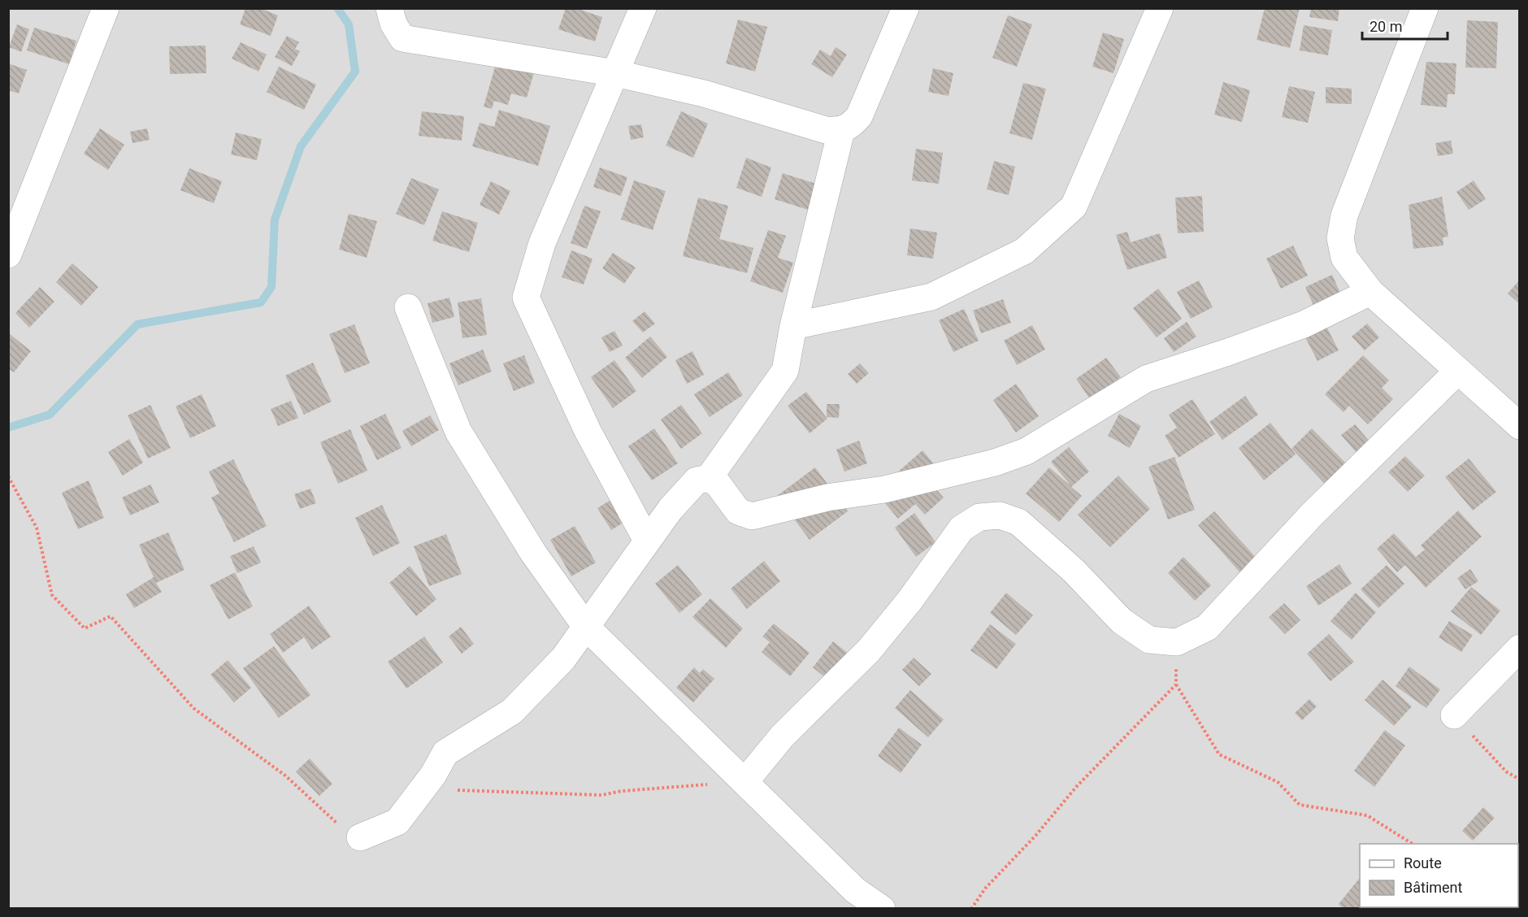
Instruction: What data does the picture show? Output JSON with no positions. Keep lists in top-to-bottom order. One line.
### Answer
{"legend":["Route","Bâtiment"],"scale_bar":"20 m"}
